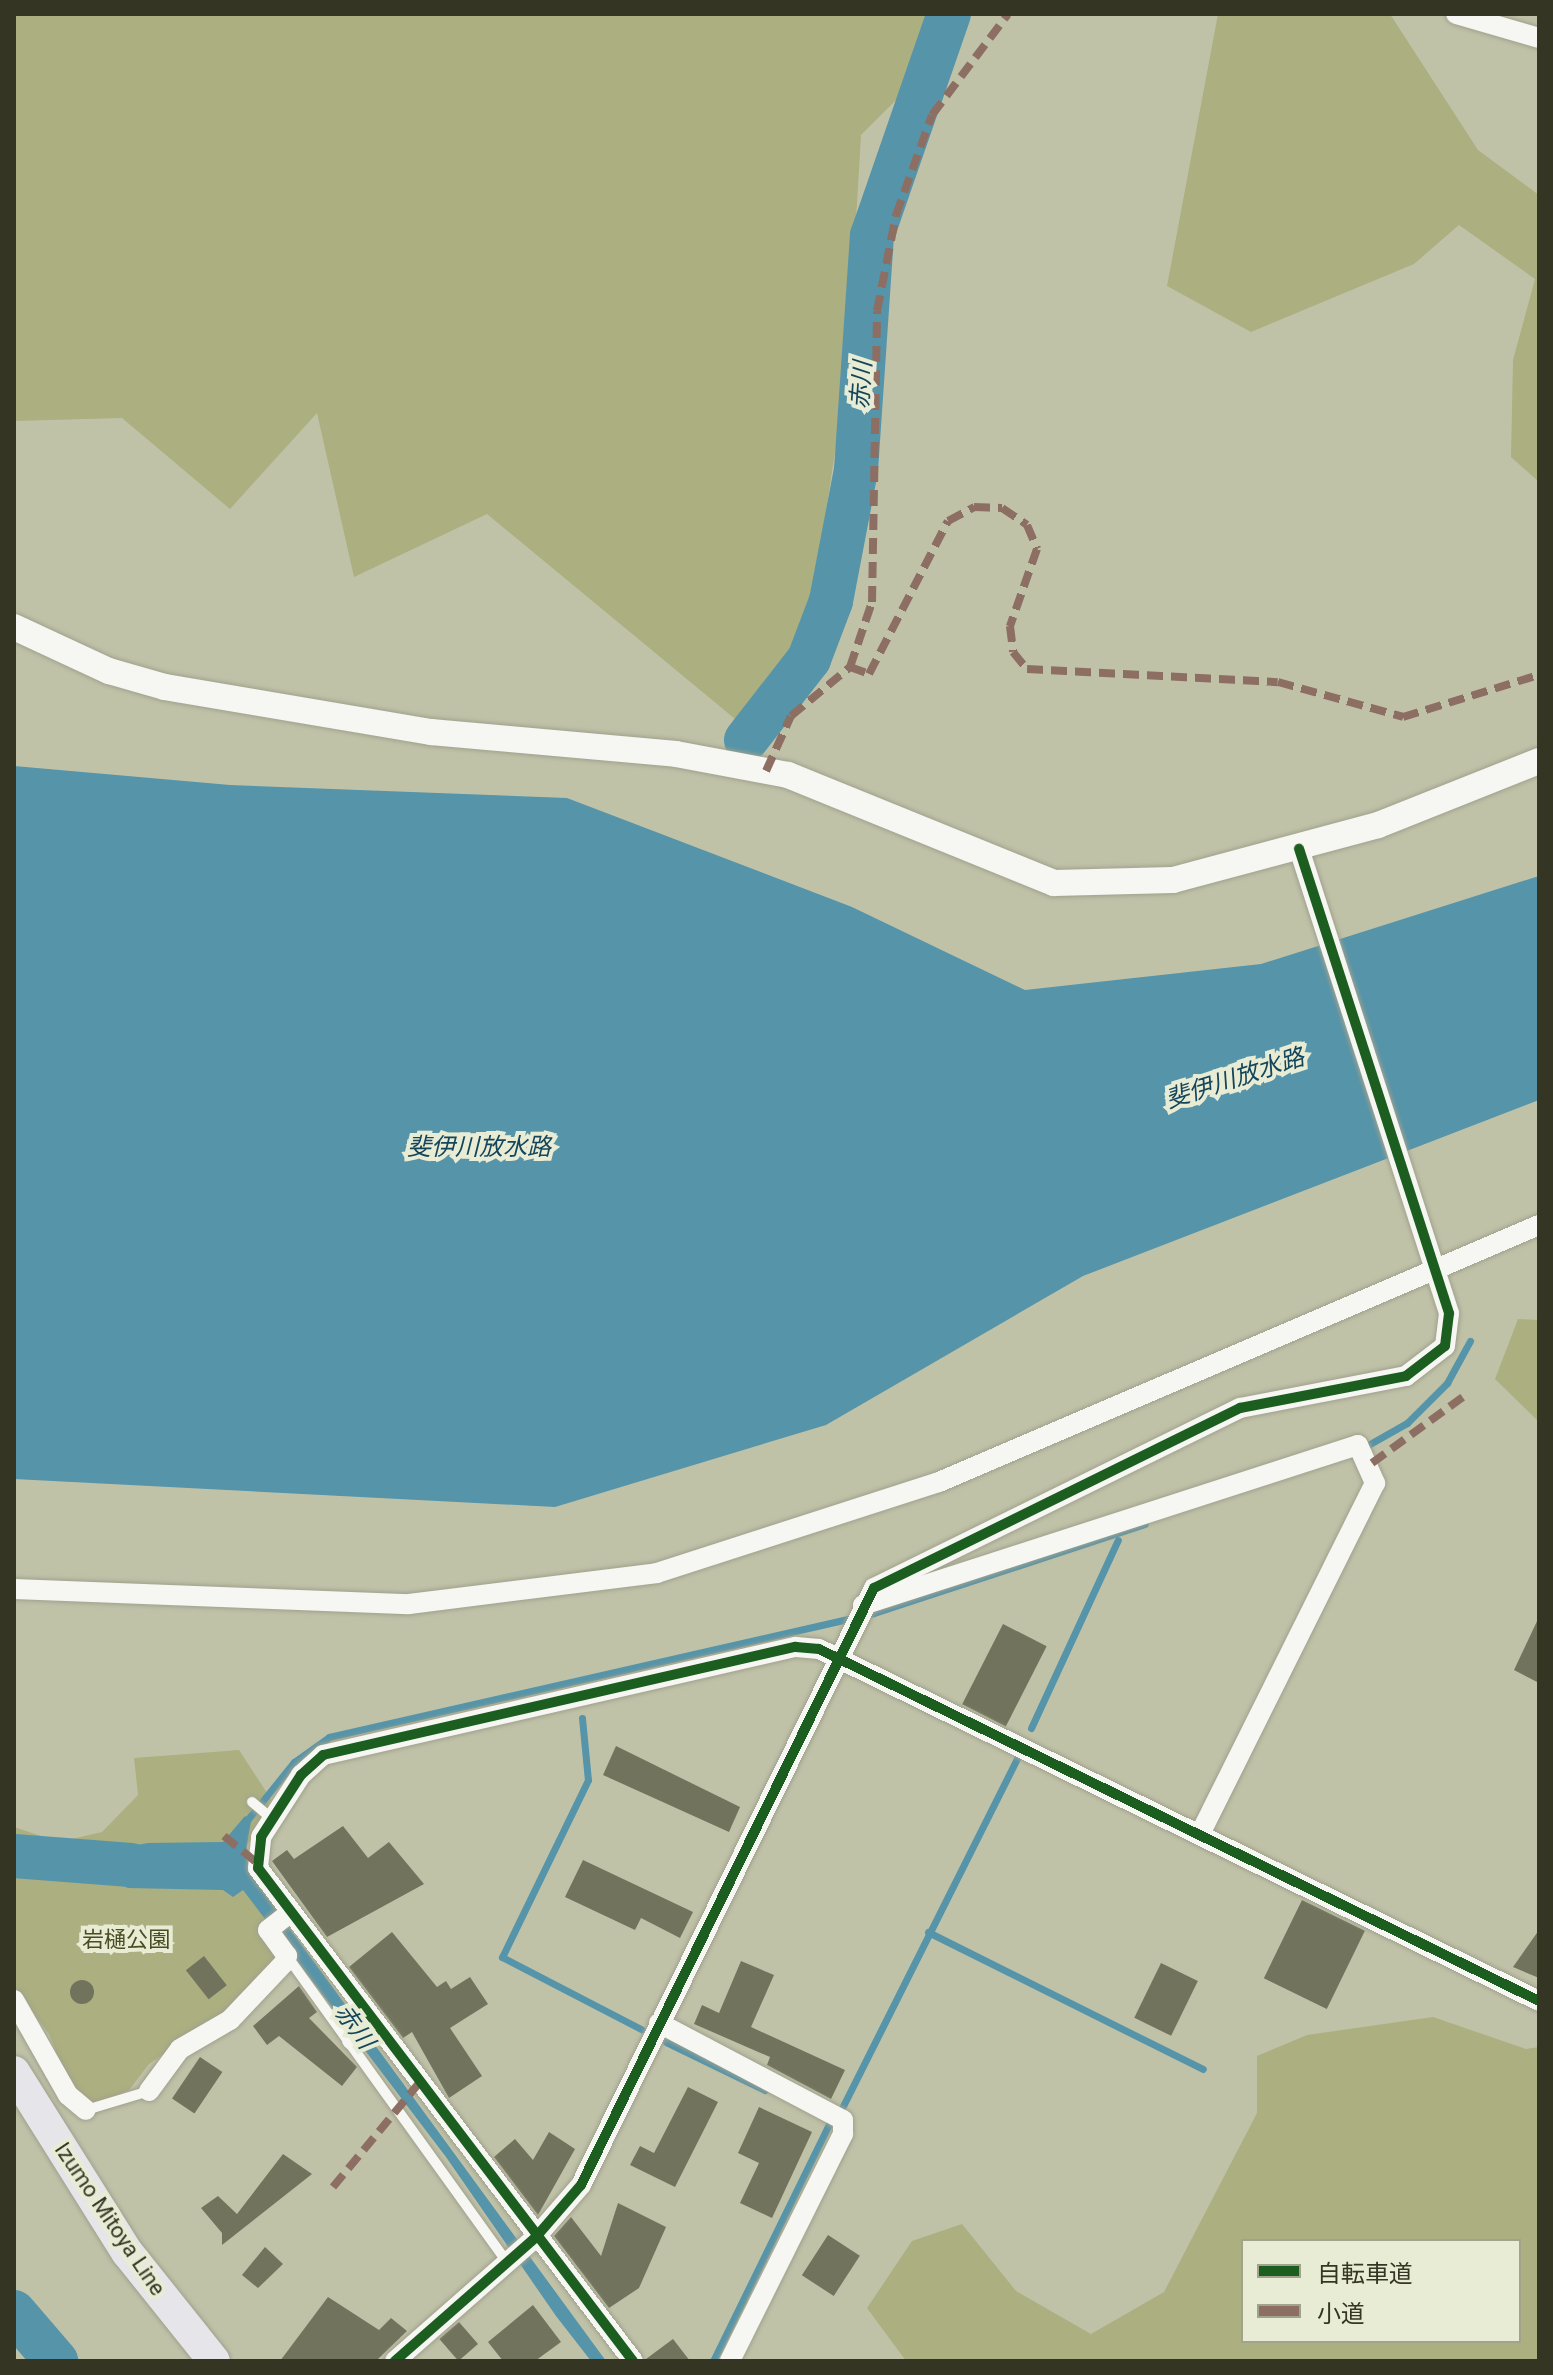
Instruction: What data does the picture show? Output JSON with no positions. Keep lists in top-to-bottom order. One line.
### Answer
{"streets":{"main road":["Izumo Mitoya Line"]},"water":["赤川","斐伊川放水路"],"parks":["岩樋公園"],"legend":["自転車道","小道"]}
